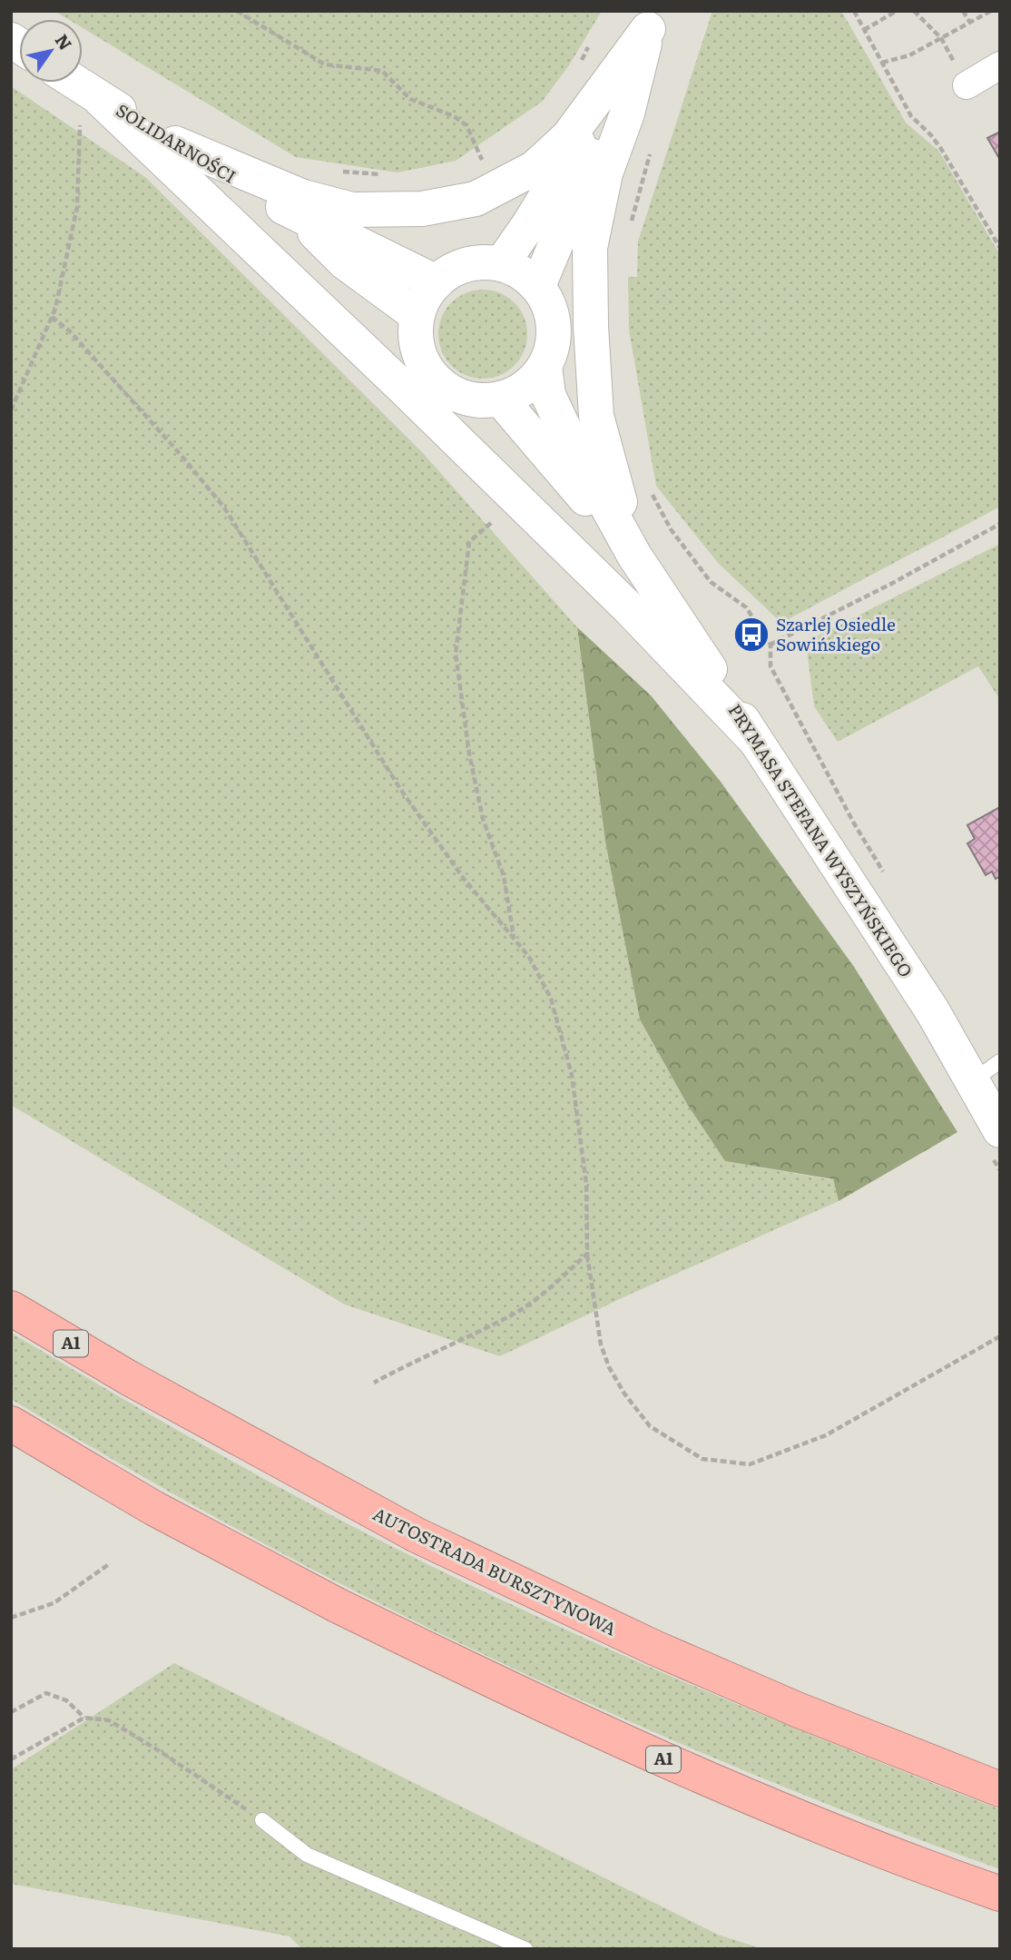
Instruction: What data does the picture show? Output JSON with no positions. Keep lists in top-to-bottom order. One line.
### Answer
{"streets":{"highway":["A1","AUTOSTRADA BURSZTYNOWA"],"street":["SOLIDARNOŚCI","PRYMASA STEFANA WYSZYŃSKIEGO"]},"crossings":[["SOLIDARNOŚCI","PRYMASA STEFANA WYSZYŃSKIEGO"]],"places":{"bus stop":["Szarlej Osiedle Sowińskiego"]},"north":"top right"}
